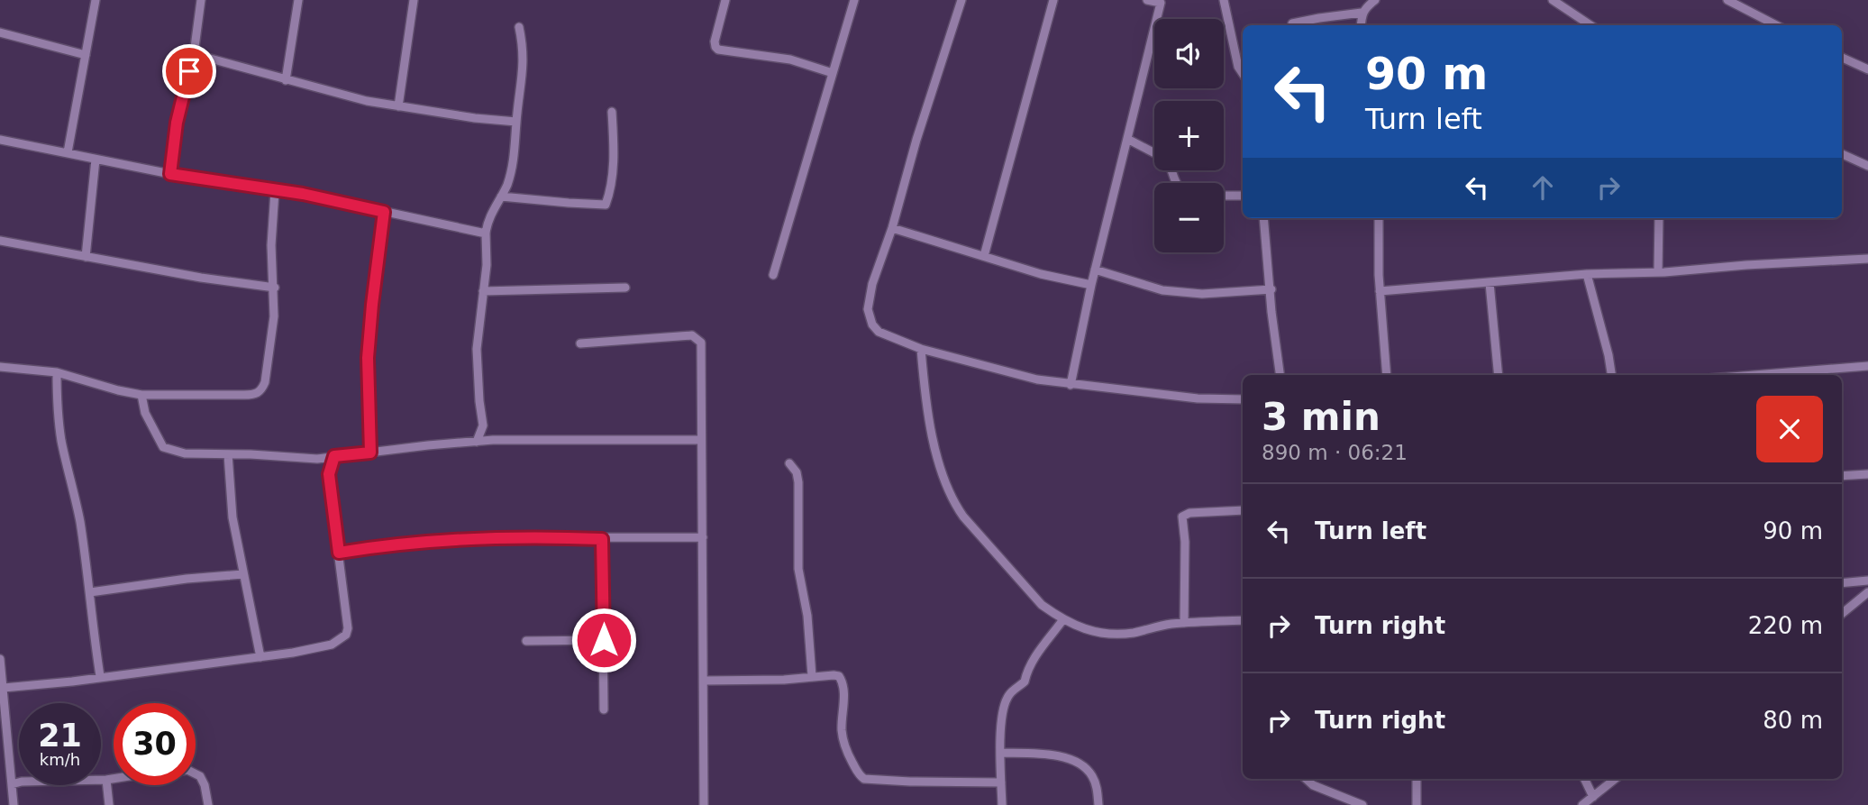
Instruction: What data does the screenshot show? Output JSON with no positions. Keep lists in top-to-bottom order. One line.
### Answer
{"page":{"map_buttons":["+","−"],"turn":["90 m","Turn left"],"heading":["3 min","890 m · 06:21"],"list":[{"name":"Turn left","value":"90 m"},{"name":"Turn right","value":"220 m"},{"name":"Turn right","value":"80 m"}],"speed":"21 km/h","limit":"30"}}
